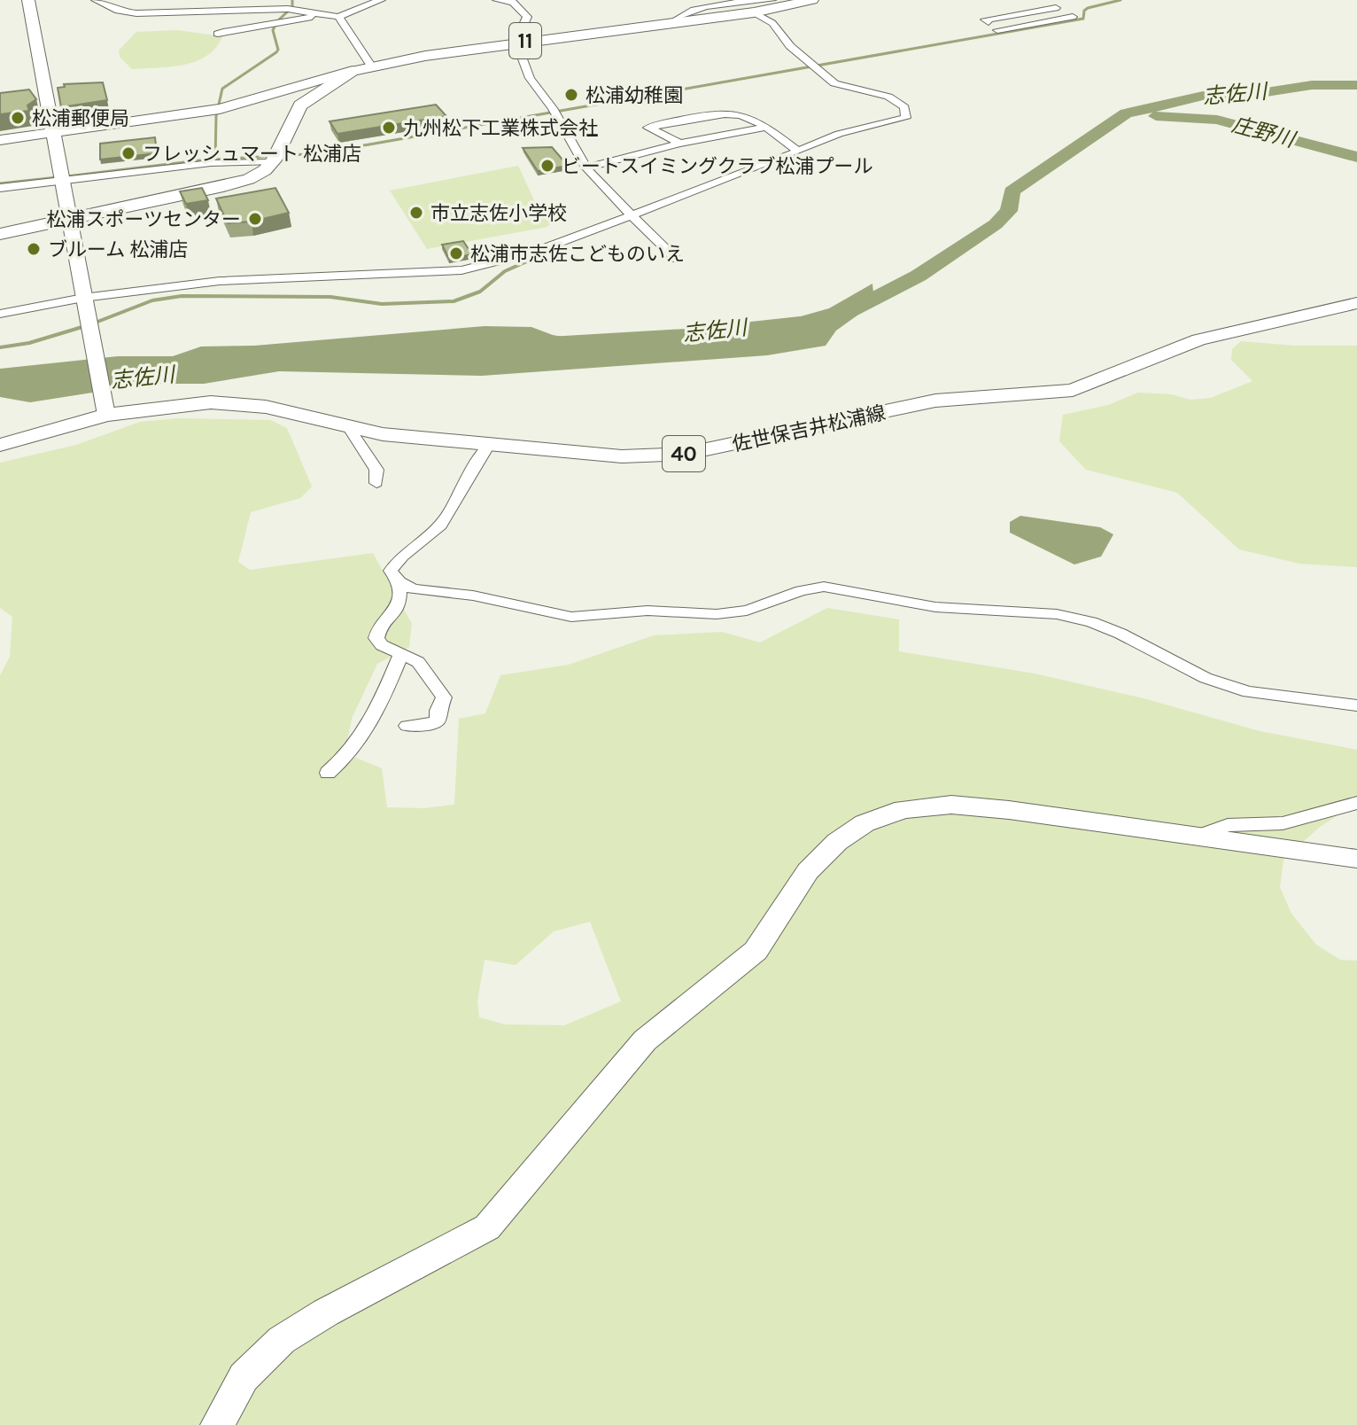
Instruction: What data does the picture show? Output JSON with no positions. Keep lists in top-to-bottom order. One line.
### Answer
{"streets":{"main road":["11","佐世保吉井松浦線","40"]},"water":["志佐川","庄野川"],"places":["松浦幼稚園","松浦郵便局","九州松下工業株式会社","フレッシュマート 松浦店","ビートスイミングクラブ松浦プール","市立志佐小学校","松浦スポーツセンター","ブルーム 松浦店","松浦市志佐こどものいえ"]}
